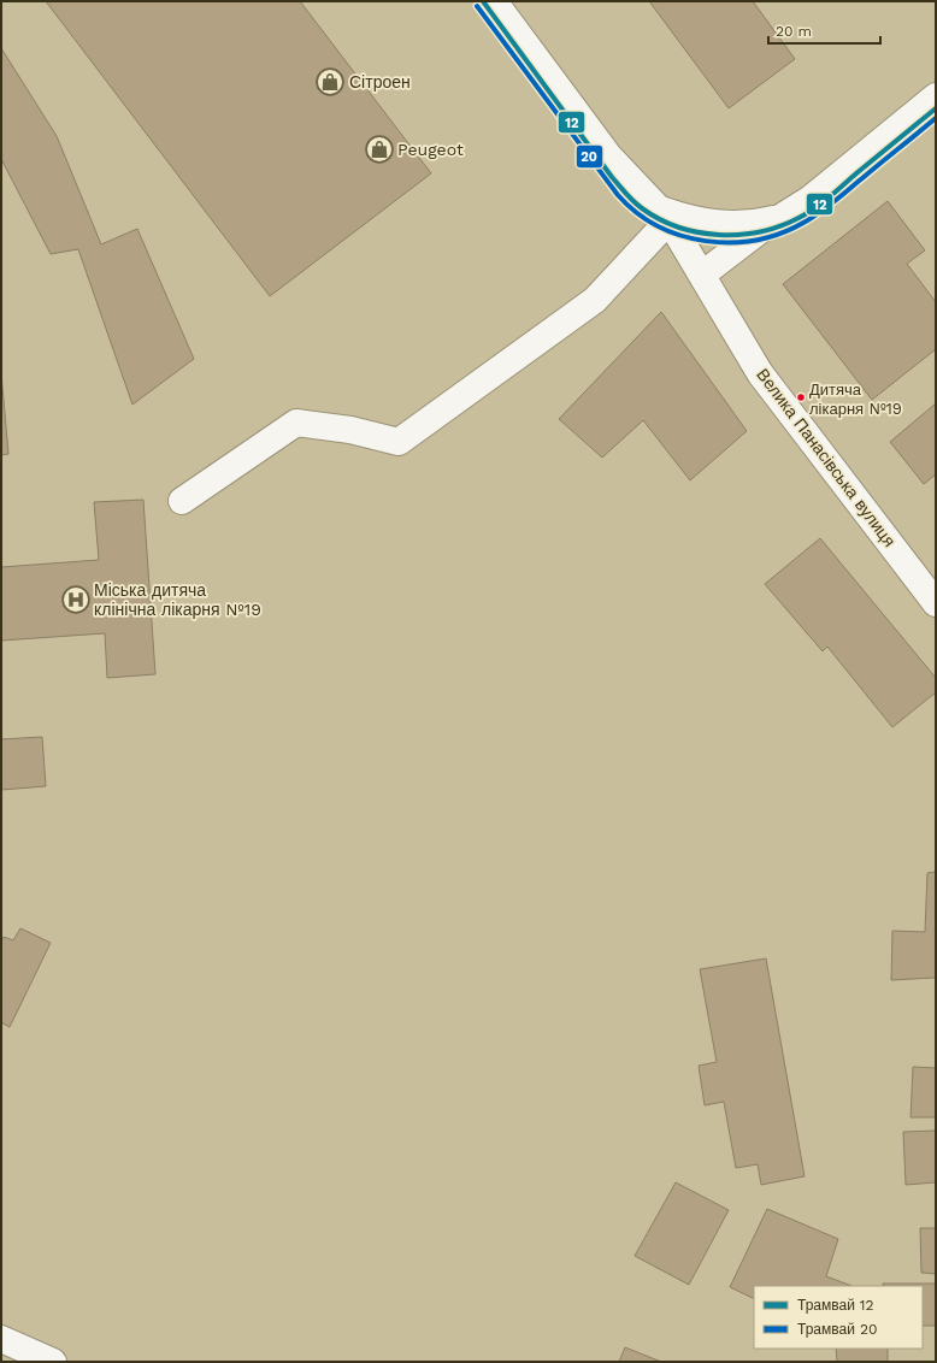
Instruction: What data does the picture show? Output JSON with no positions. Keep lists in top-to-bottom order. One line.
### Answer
{"streets":{"street":["Велика Панасівська вулиця"]},"places":{"shop":["Сітроен","Peugeot"],"other":["Дитяча лікарня №19"],"hospital":["Міська дитяча клінічна лікарня №19"]},"lines":["tram line 12","tram line 20"],"legend":["Трамвай 12","Трамвай 20"],"scale_bar":"20 m"}
